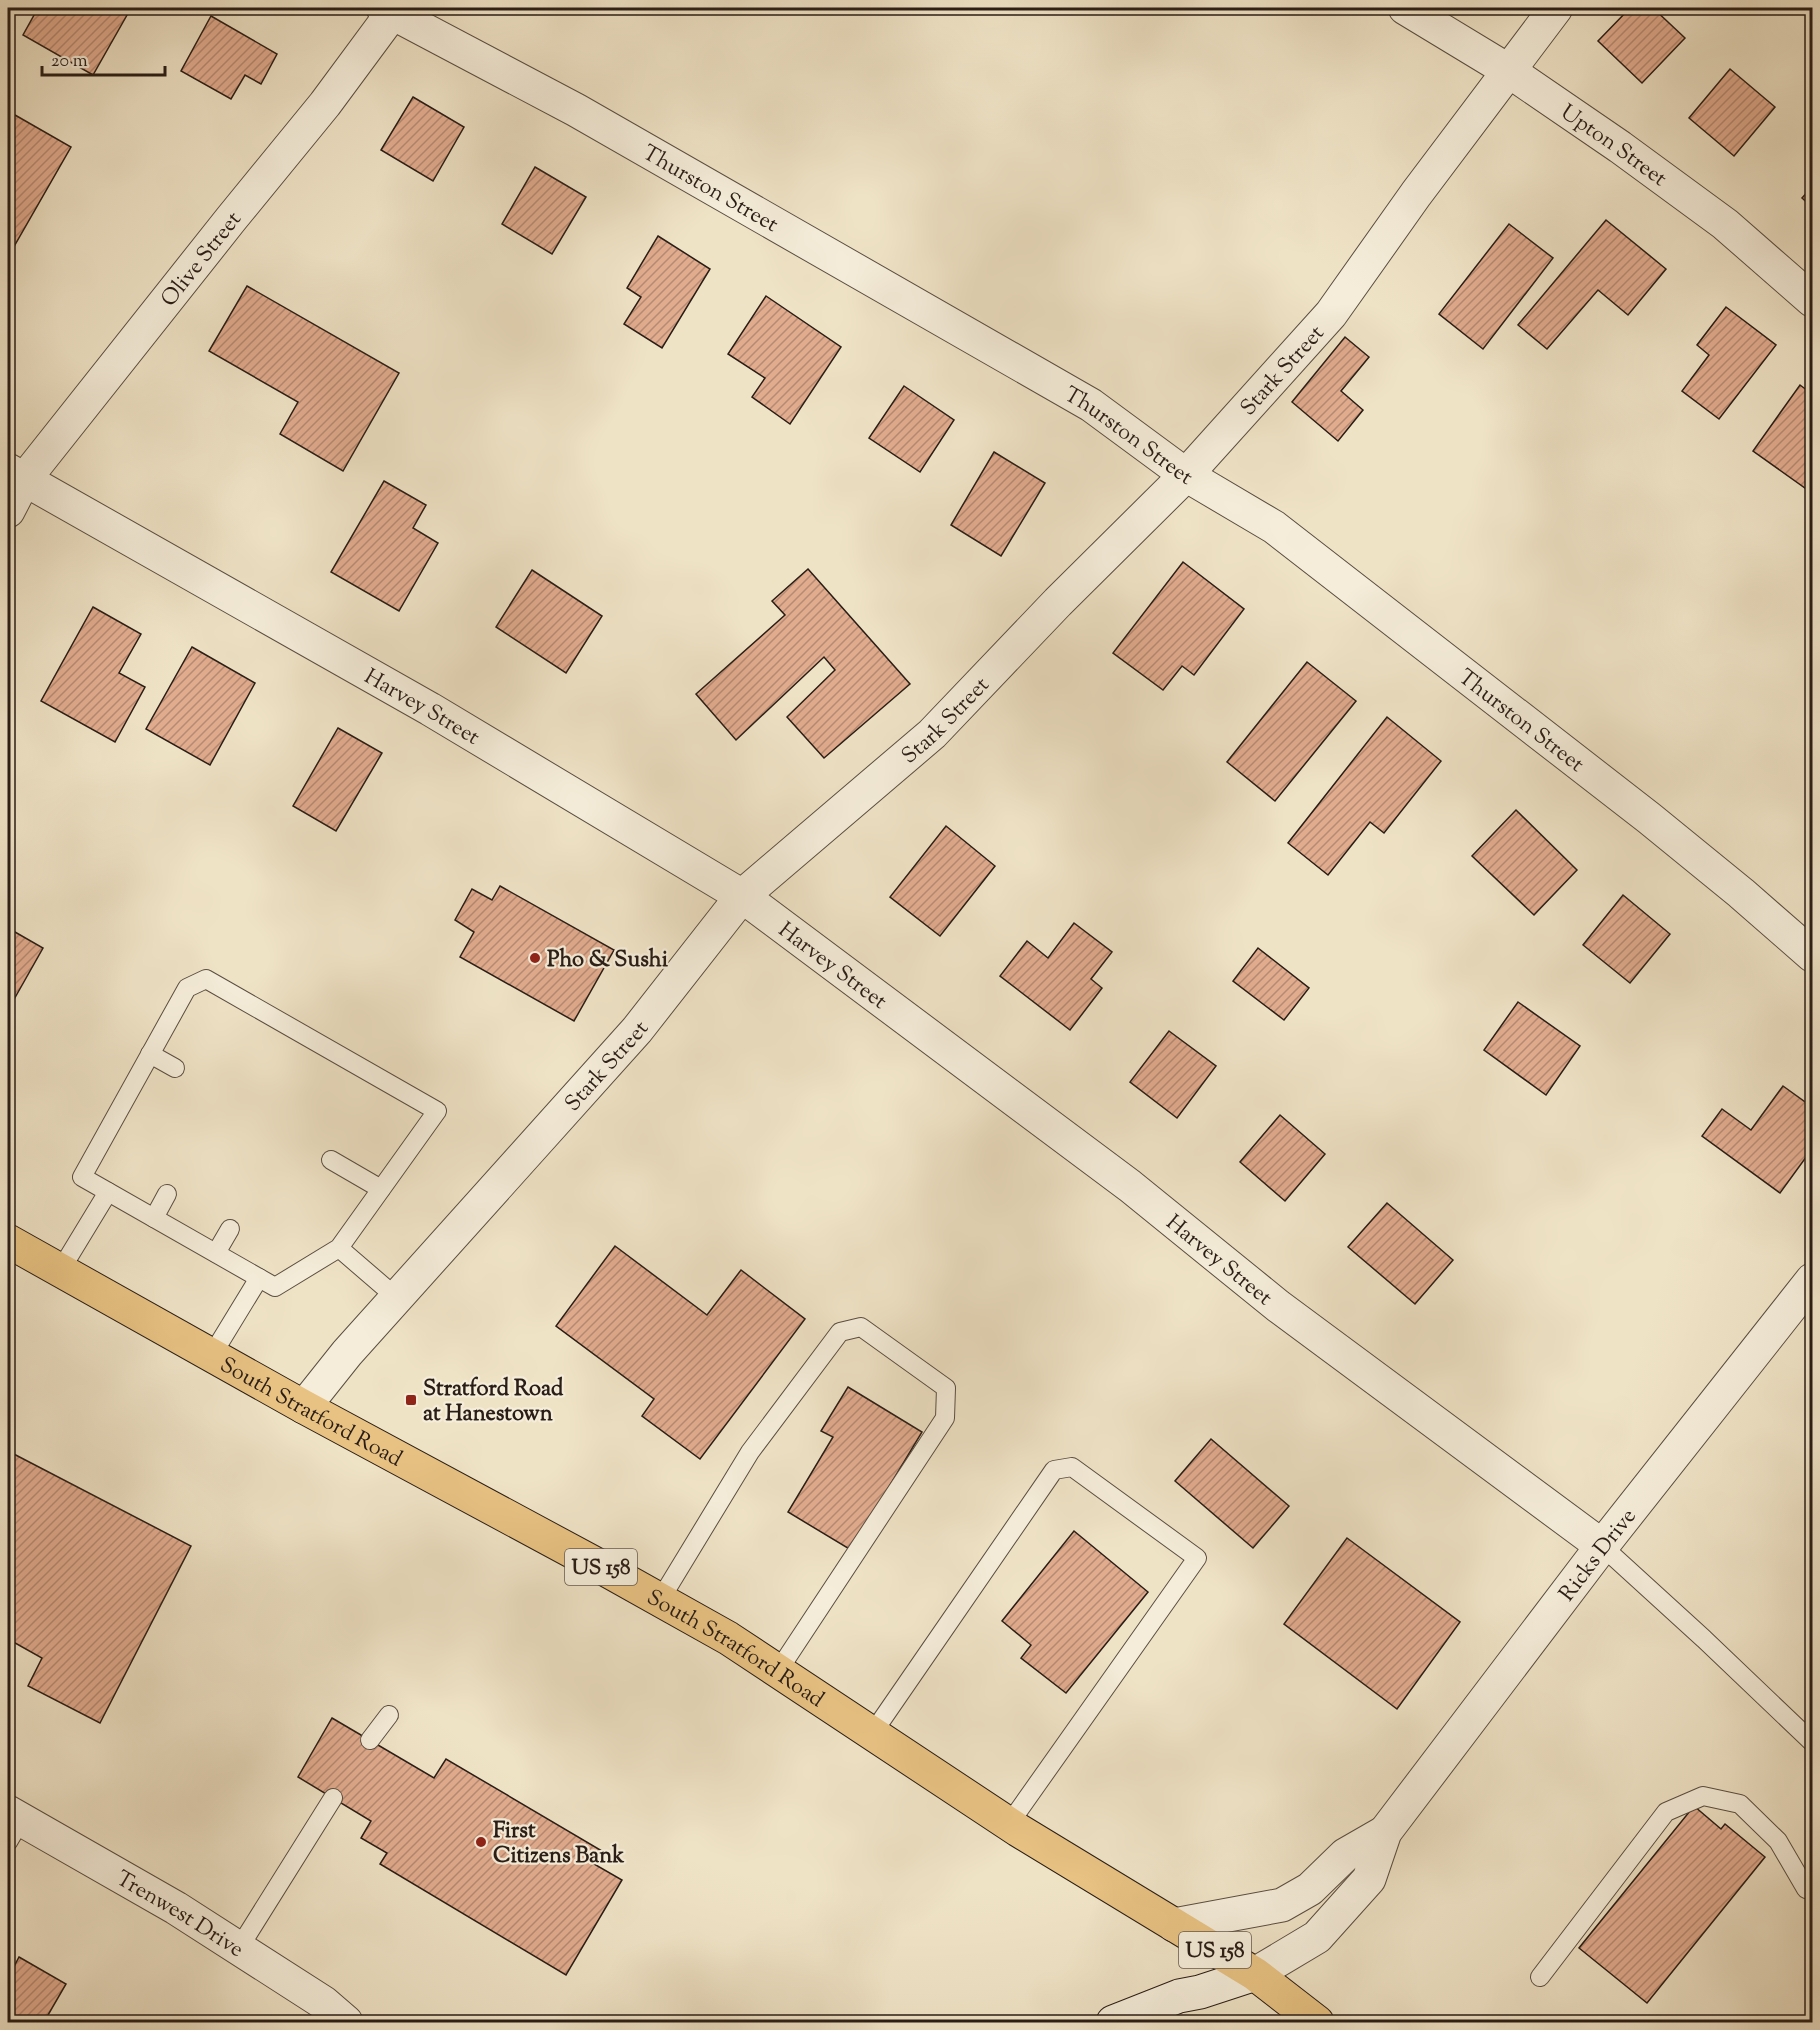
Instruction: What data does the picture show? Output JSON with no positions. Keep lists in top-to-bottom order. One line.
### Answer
{"streets":{"main road":["South Stratford Road","US 158"],"street":["Upton Street","Thurston Street","Olive Street","Stark Street","Harvey Street","Ricks Drive","Trenwest Drive"]},"crossings":[["Upton Street","Stark Street"],["Thurston Street","Olive Street"],["Thurston Street","Stark Street"],["Olive Street","Harvey Street"],["Stark Street","Harvey Street"],["Stark Street","South Stratford Road"],["Harvey Street","Ricks Drive"],["South Stratford Road","Ricks Drive"]],"places":{"other":["Pho & Sushi","First Citizens Bank"],"transit":["Stratford Road at Hanestown"]},"scale_bar":"20 m"}
